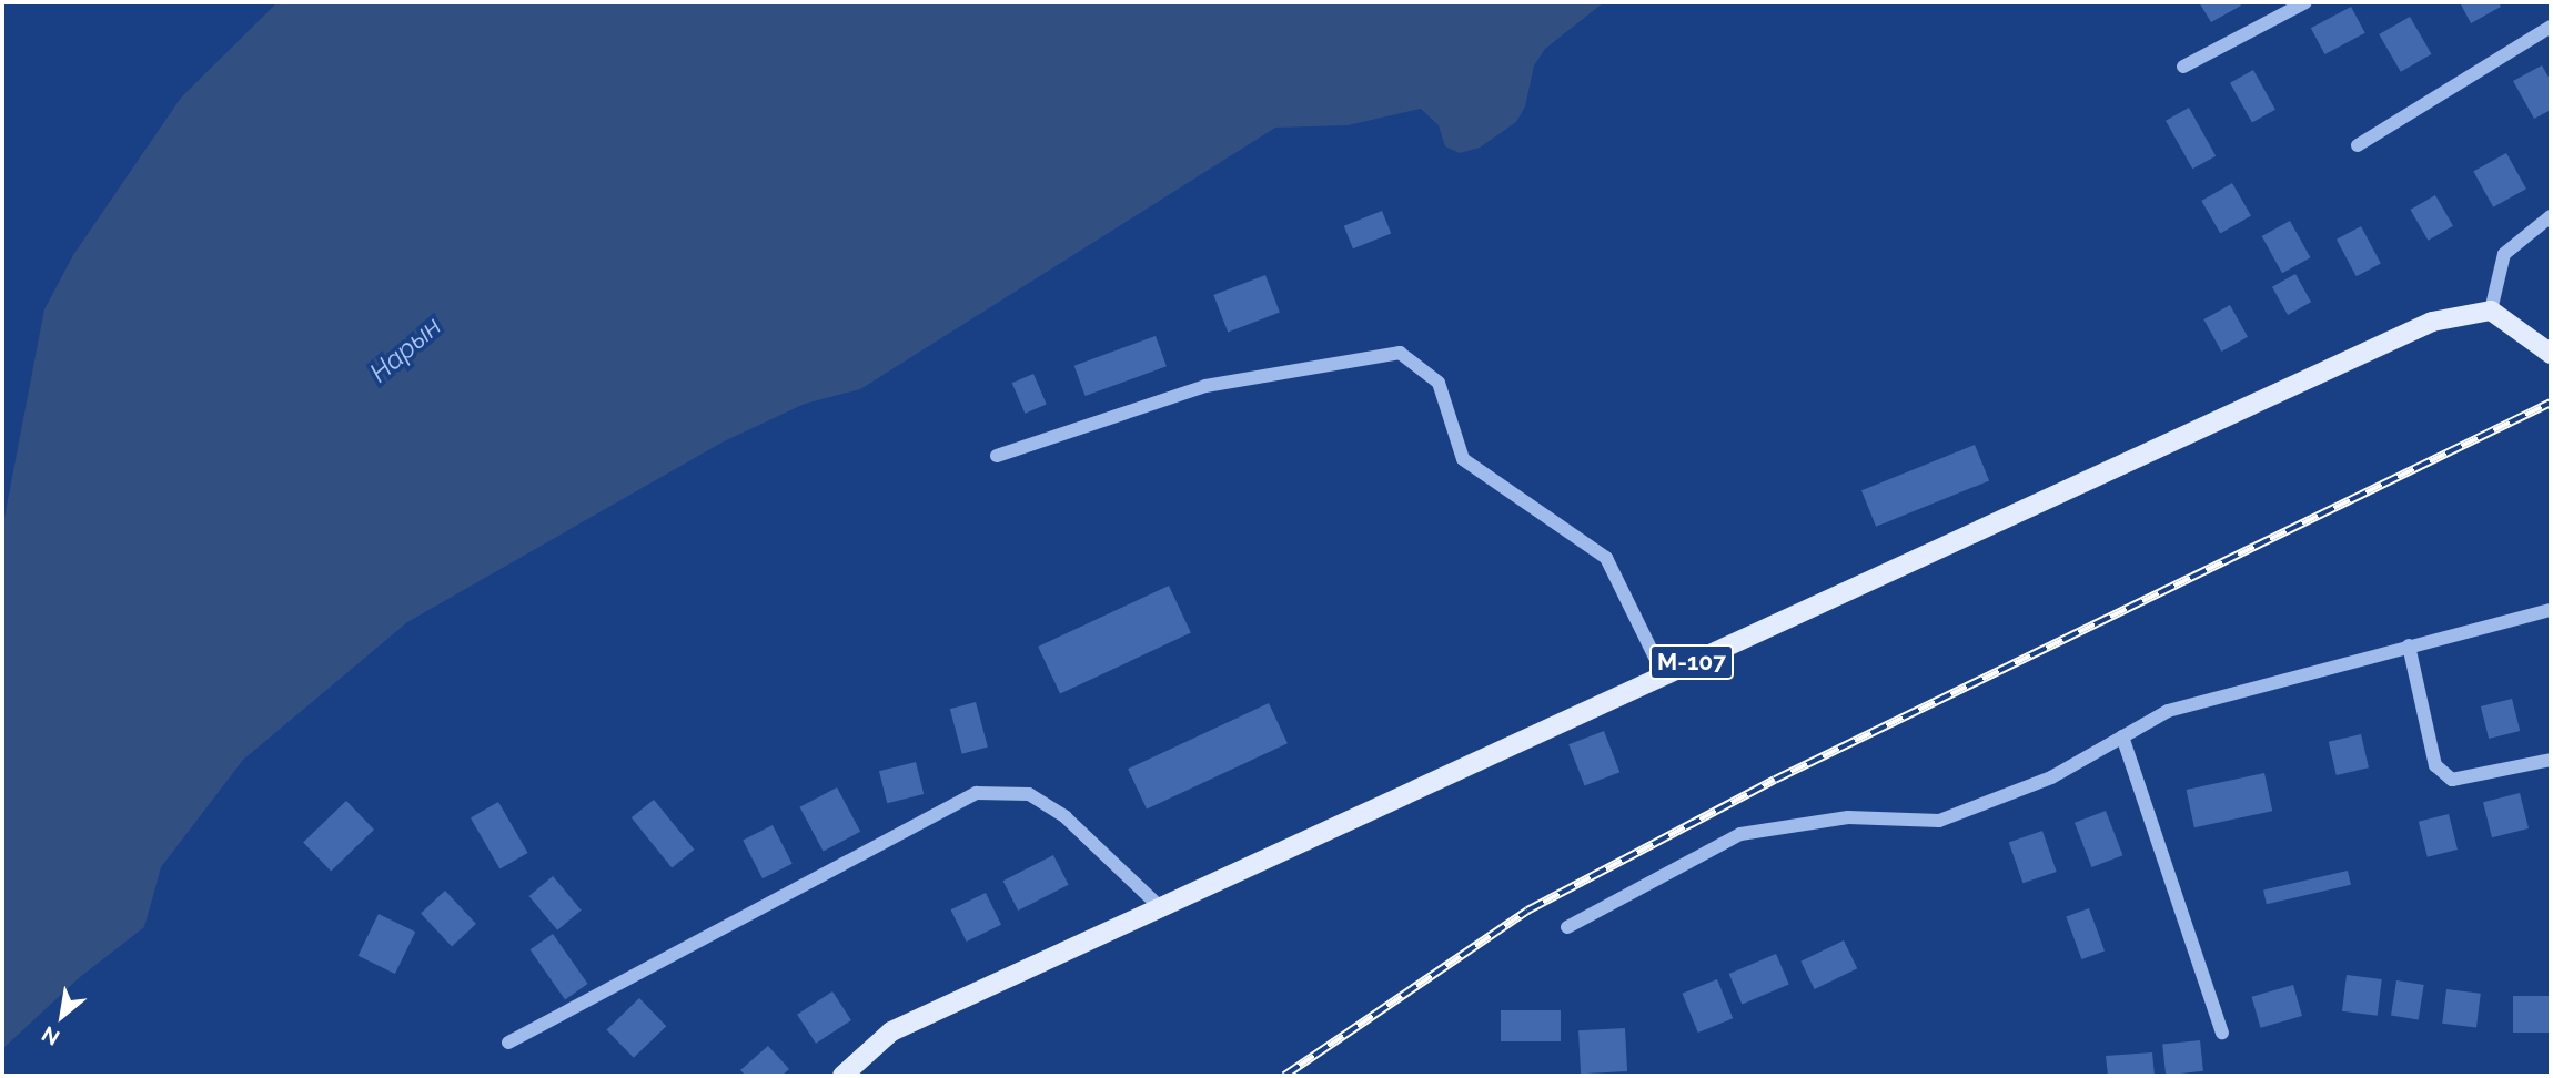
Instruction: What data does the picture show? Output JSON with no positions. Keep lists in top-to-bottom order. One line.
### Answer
{"streets":{"main road":["М-107"]},"water":["Нарын"],"north":"bottom left"}
